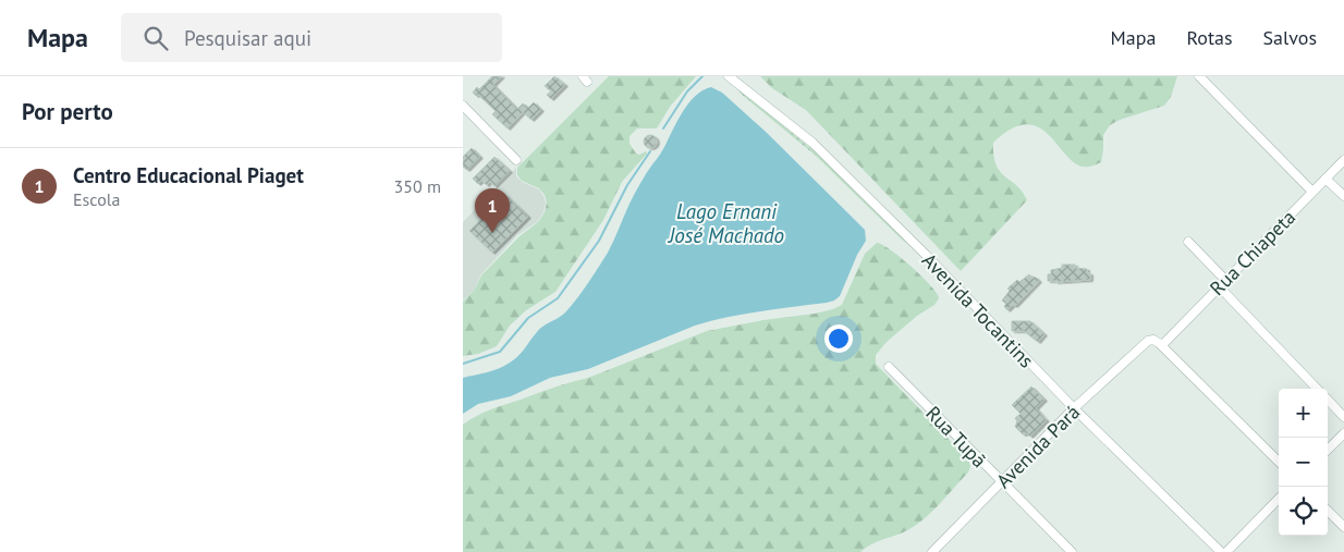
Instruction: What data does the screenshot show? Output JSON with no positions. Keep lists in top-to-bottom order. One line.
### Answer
{"streets":{"street":["Rua Chiapeta","Avenida Tocantins","Rua Tupã","Avenida Pará"]},"crossings":[["Rua Chiapeta","Avenida Pará"],["Avenida Tocantins","Avenida Pará"],["Rua Tupã","Avenida Pará"]],"water":["Lago Ernani José Machado"],"page":{"header":"Mapa","search":"Pesquisar aqui","nav":["Mapa","Rotas","Salvos"],"heading":"Por perto","list":[{"mark":"1","name":"Centro Educacional Piaget","note":"Escola","value":"350 m"}],"pins":"1","map_buttons":["+","−"]}}
